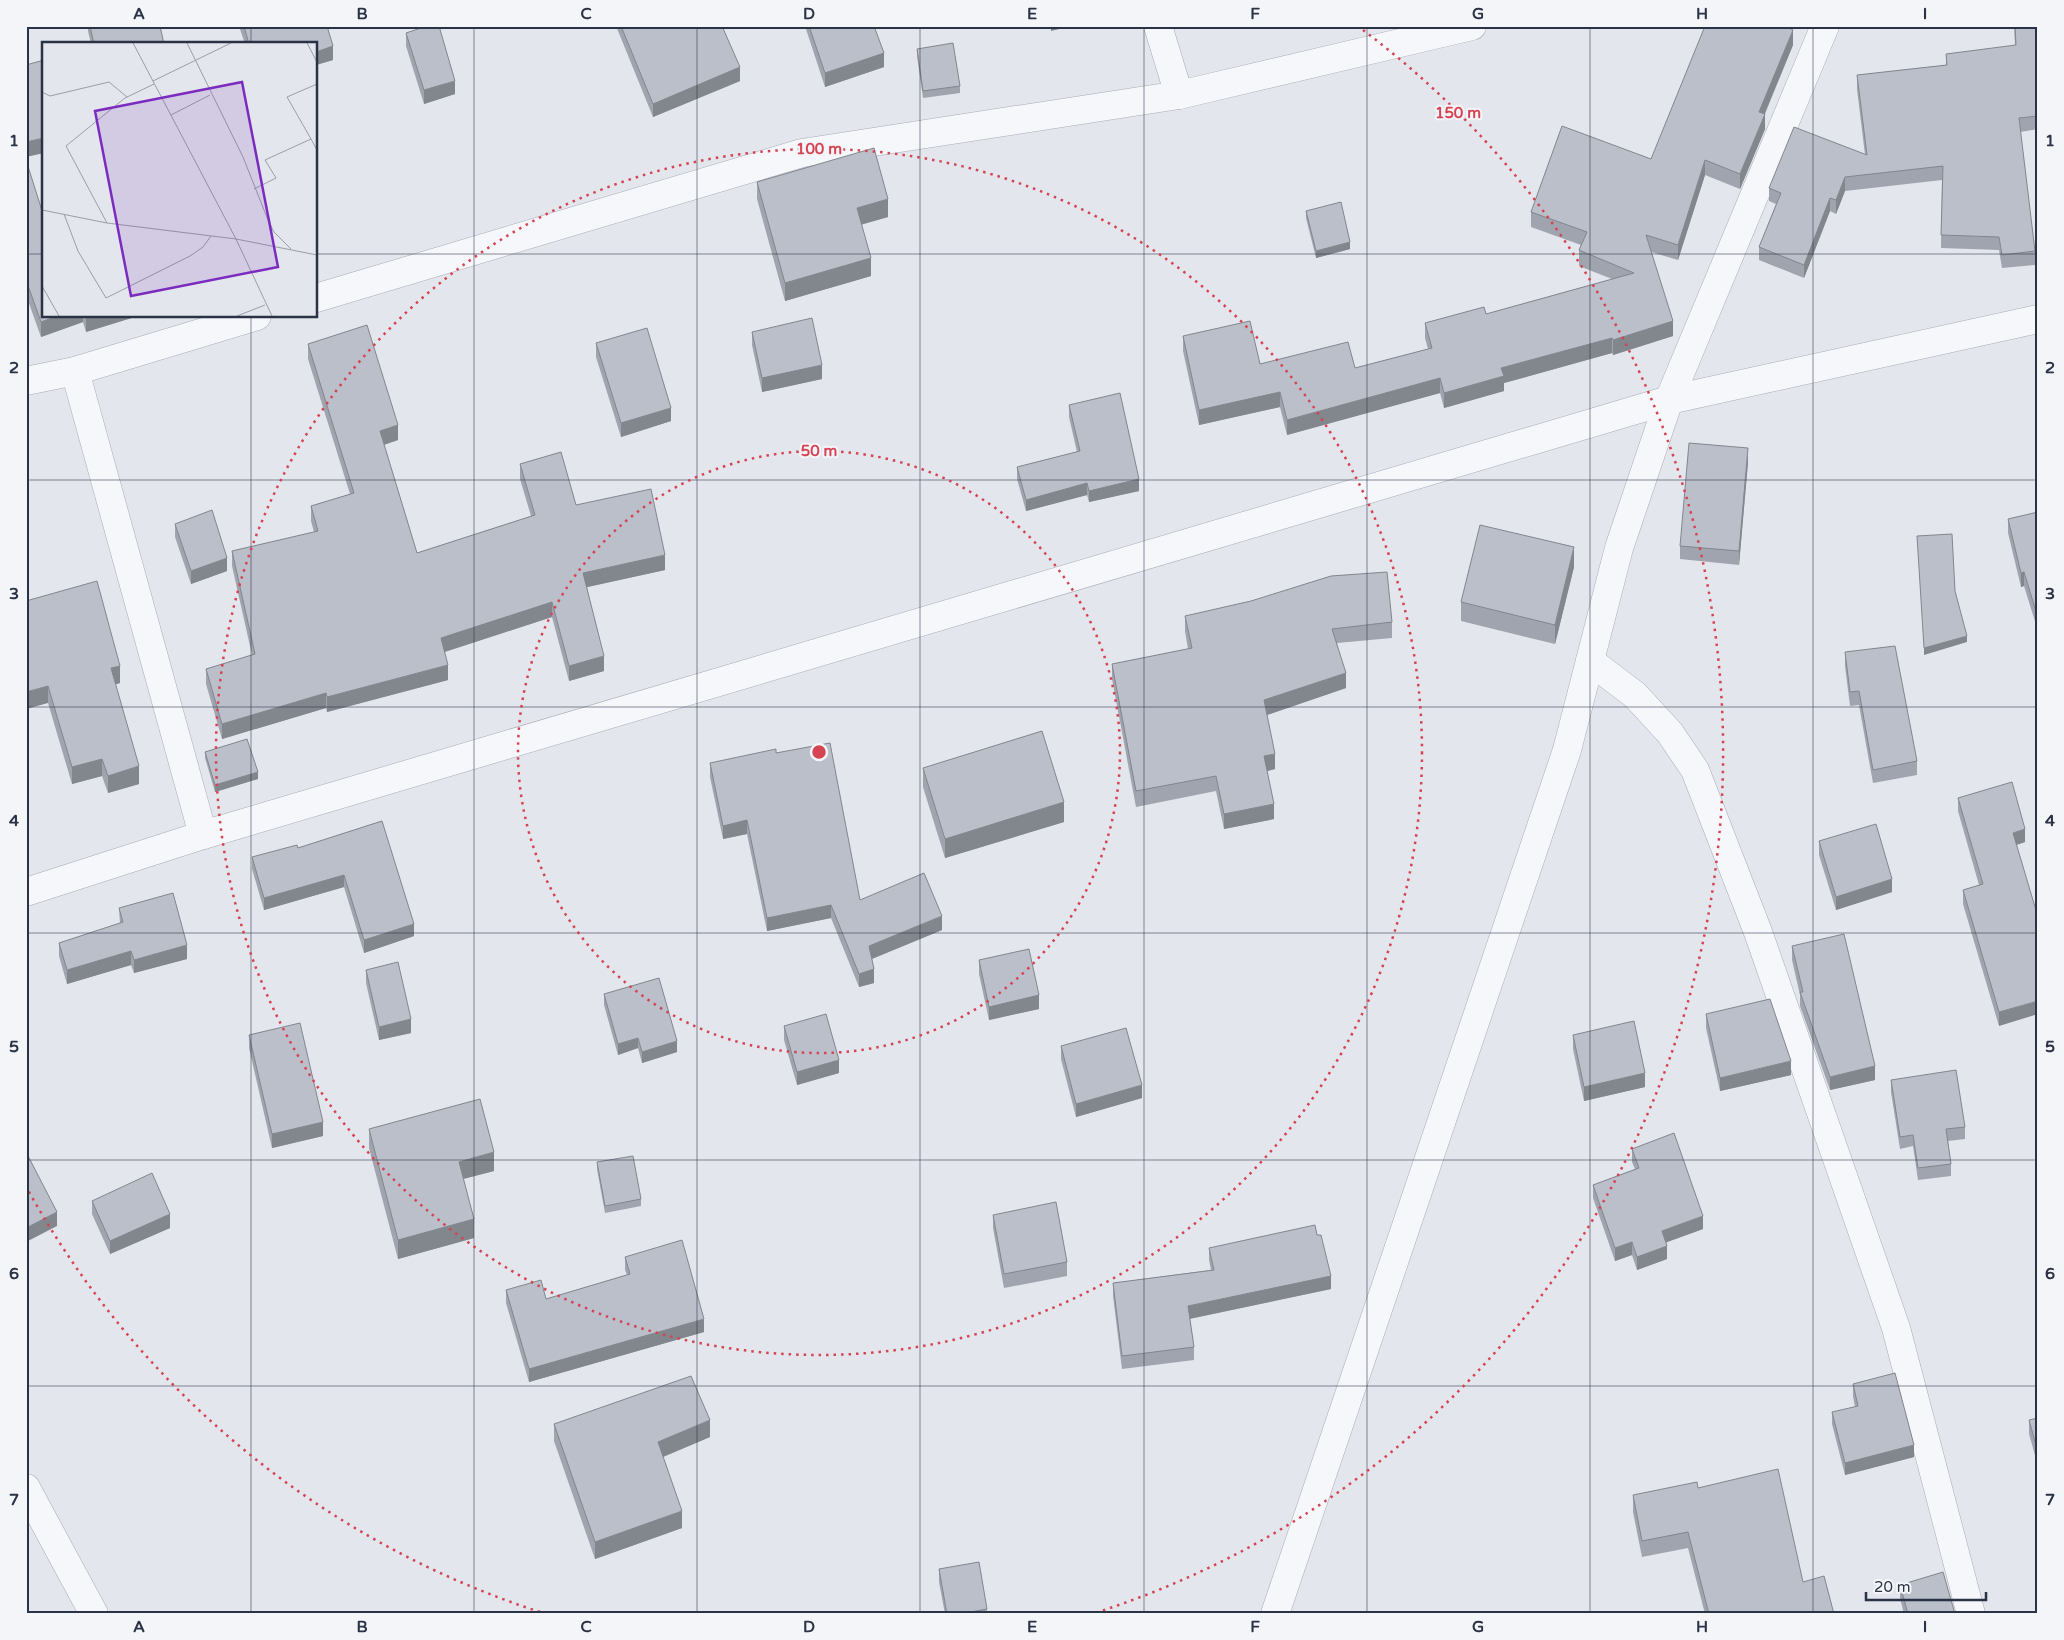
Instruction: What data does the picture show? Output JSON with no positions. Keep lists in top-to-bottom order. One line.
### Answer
{"scale_bar":"20 m","grid":{"columns":["A","B","C","D","E","F","G","H","I"],"rows":["1","2","3","4","5","6","7"]},"rings":["150 m","100 m","50 m"]}
